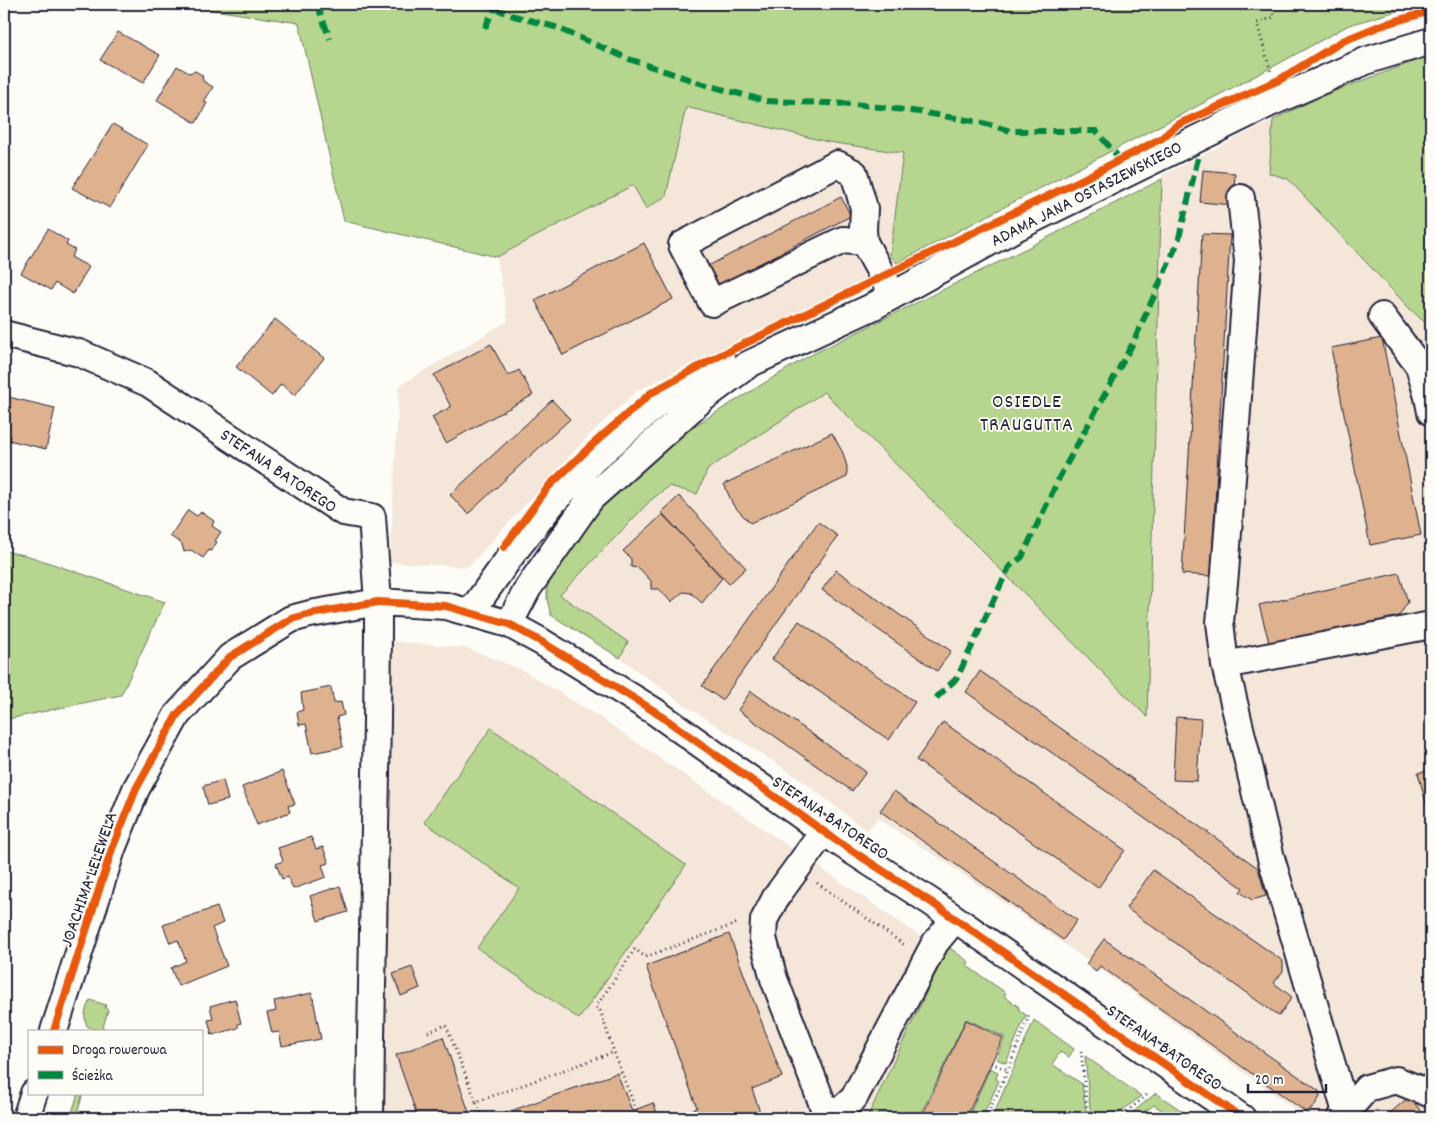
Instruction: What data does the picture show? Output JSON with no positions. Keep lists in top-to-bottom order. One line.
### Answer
{"streets":{"street":["ADAMA JANA OSTASZEWSKIEGO","STEFANA BATOREGO","JOACHIMA LELEWELA"]},"crossings":[["ADAMA JANA OSTASZEWSKIEGO","STEFANA BATOREGO"],["STEFANA BATOREGO","JOACHIMA LELEWELA"]],"districts":["OSIEDLE TRAUGUTTA"],"legend":["Droga rowerowa","Ścieżka"],"scale_bar":"20 m"}
